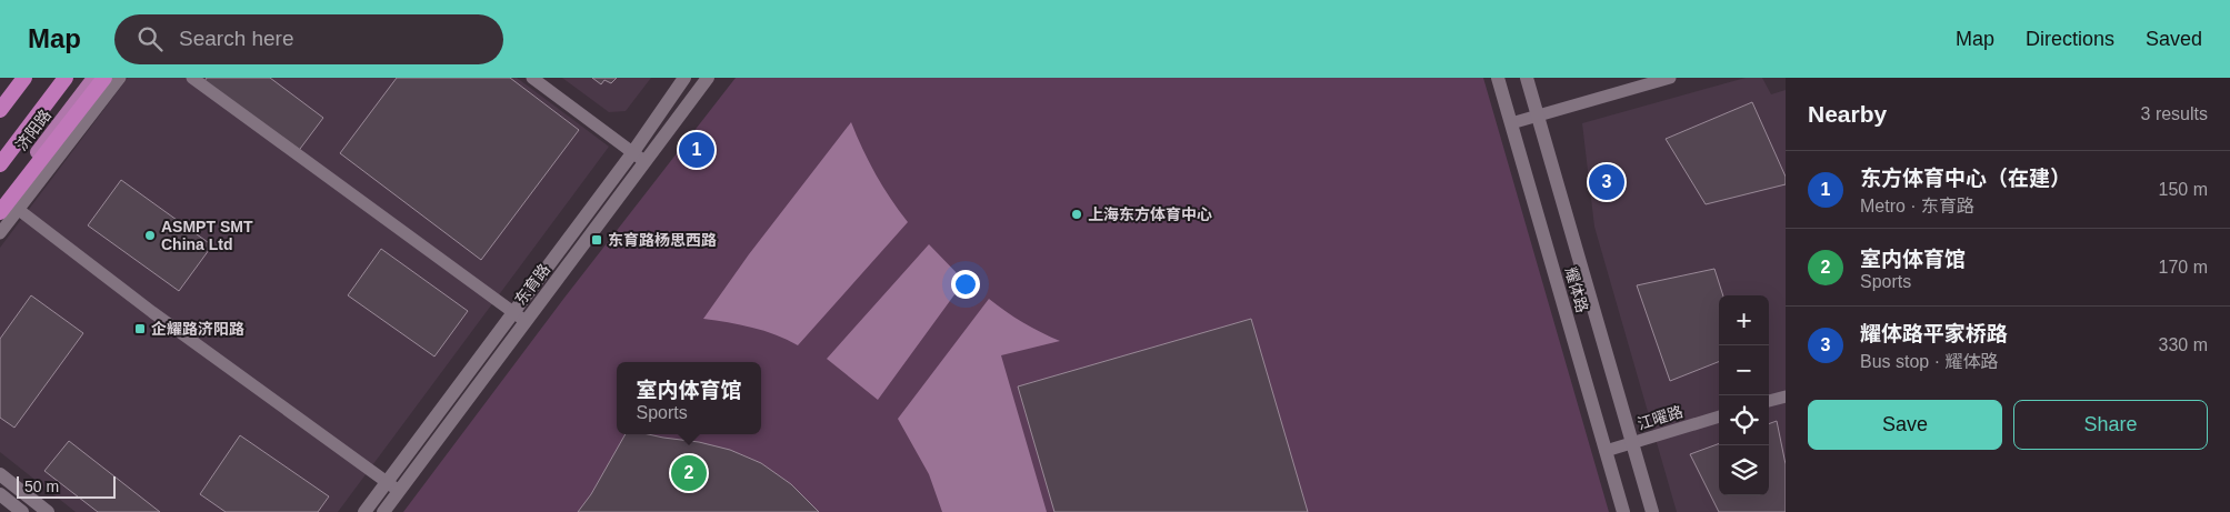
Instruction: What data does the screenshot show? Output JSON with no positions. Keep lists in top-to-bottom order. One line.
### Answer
{"streets":{"main road":["济阳路"],"street":["东育路","耀体路","江曜路"]},"crossings":[["耀体路","江曜路"]],"places":{"other":["上海东方体育中心","ASMPT SMT China Ltd"],"transit":["东育路杨思西路","企耀路济阳路"]},"scale_bar":"50 m","page":{"header":"Map","search":"Search here","nav":["Map","Directions","Saved"],"heading":["Nearby","3 results"],"pins":["1","3","2"],"list":[{"mark":"1","name":"东方体育中心（在建）","note":"Metro · 东育路","value":"150 m"},{"mark":"2","name":"室内体育馆","note":"Sports","value":"170 m"},{"mark":"3","name":"耀体路平家桥路","note":"Bus stop · 耀体路","value":"330 m"}],"map_buttons":["+","−"],"popup":["室内体育馆","Sports"],"buttons":["Save","Share"],"scale":"50 m"}}
